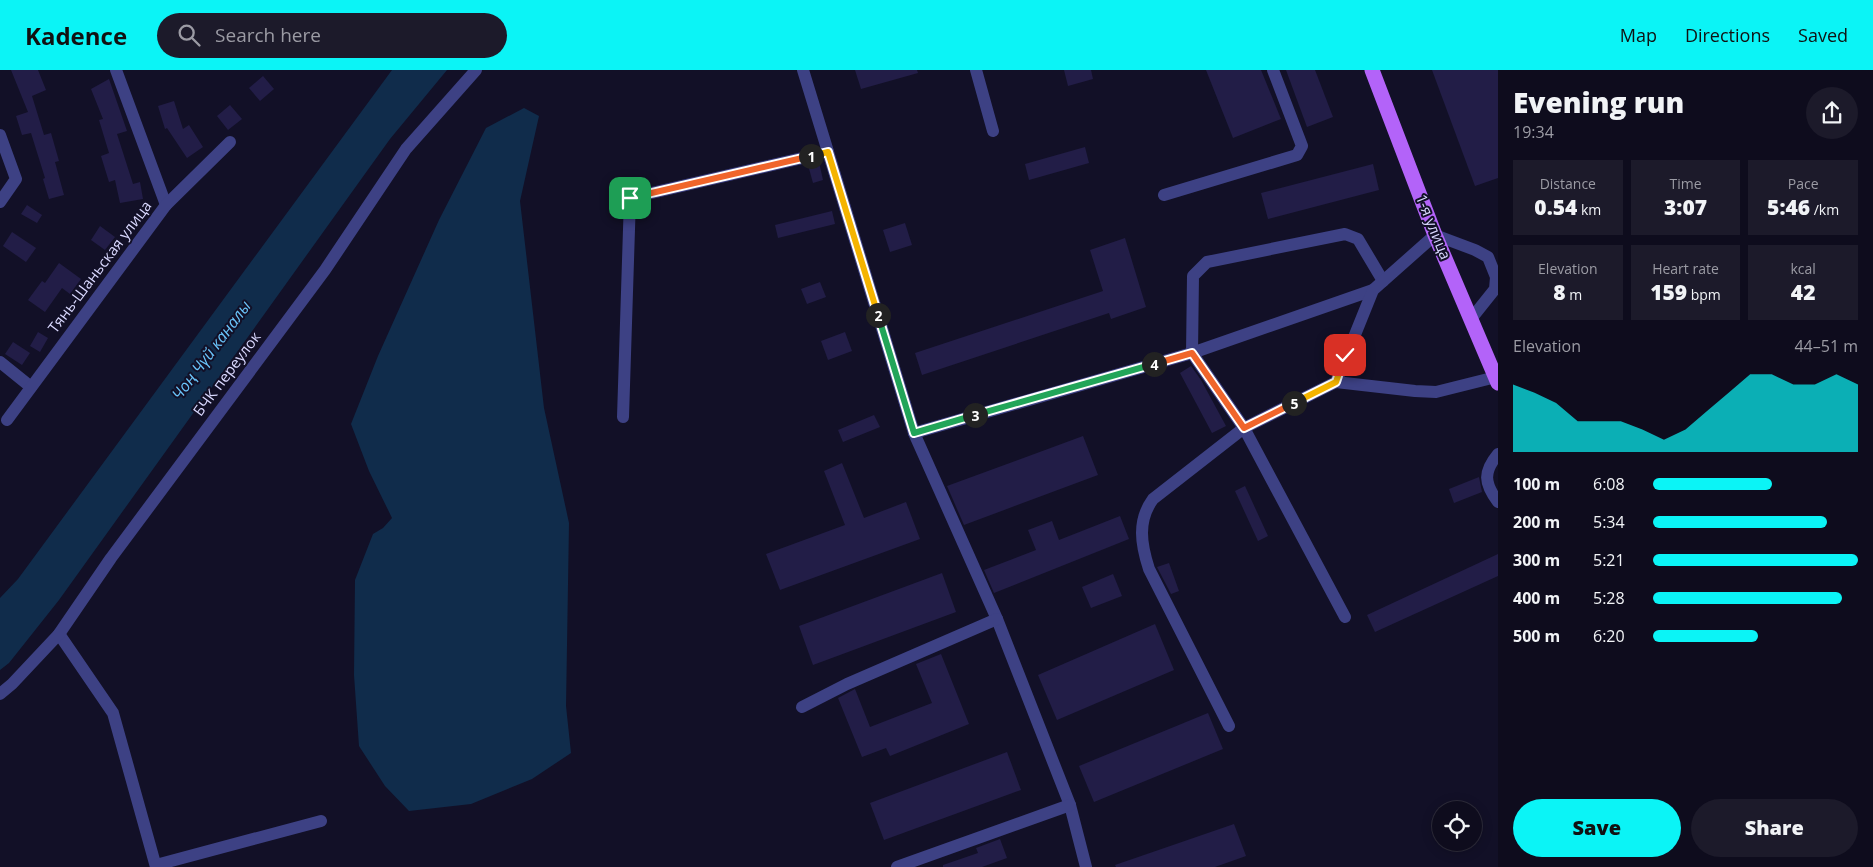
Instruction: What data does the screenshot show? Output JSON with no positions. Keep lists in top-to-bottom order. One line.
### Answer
{"streets":{"main road":["1-я улица"],"street":["Тянь-Шаньская улица","БЧК переулок"]},"water":["Чоң Чүй каналы"],"page":{"header":"Kadence","search":"Search here","nav":["Map","Directions","Saved"],"heading":["Evening run","19:34"],"pins":["1","2","4","5","3"],"stats":[["Distance","0.54 km"],["Time","3:07"],["Pace","5:46 /km"],["Elevation","8 m"],["Heart rate","159 bpm"],["kcal","42"]],"chart":["Elevation","44–51 m"],"list":[{"name":"100 m","note":"6:08"},{"name":"200 m","note":"5:34"},{"name":"300 m","note":"5:21"},{"name":"400 m","note":"5:28"},{"name":"500 m","note":"6:20"}],"buttons":["Save","Share"]}}
